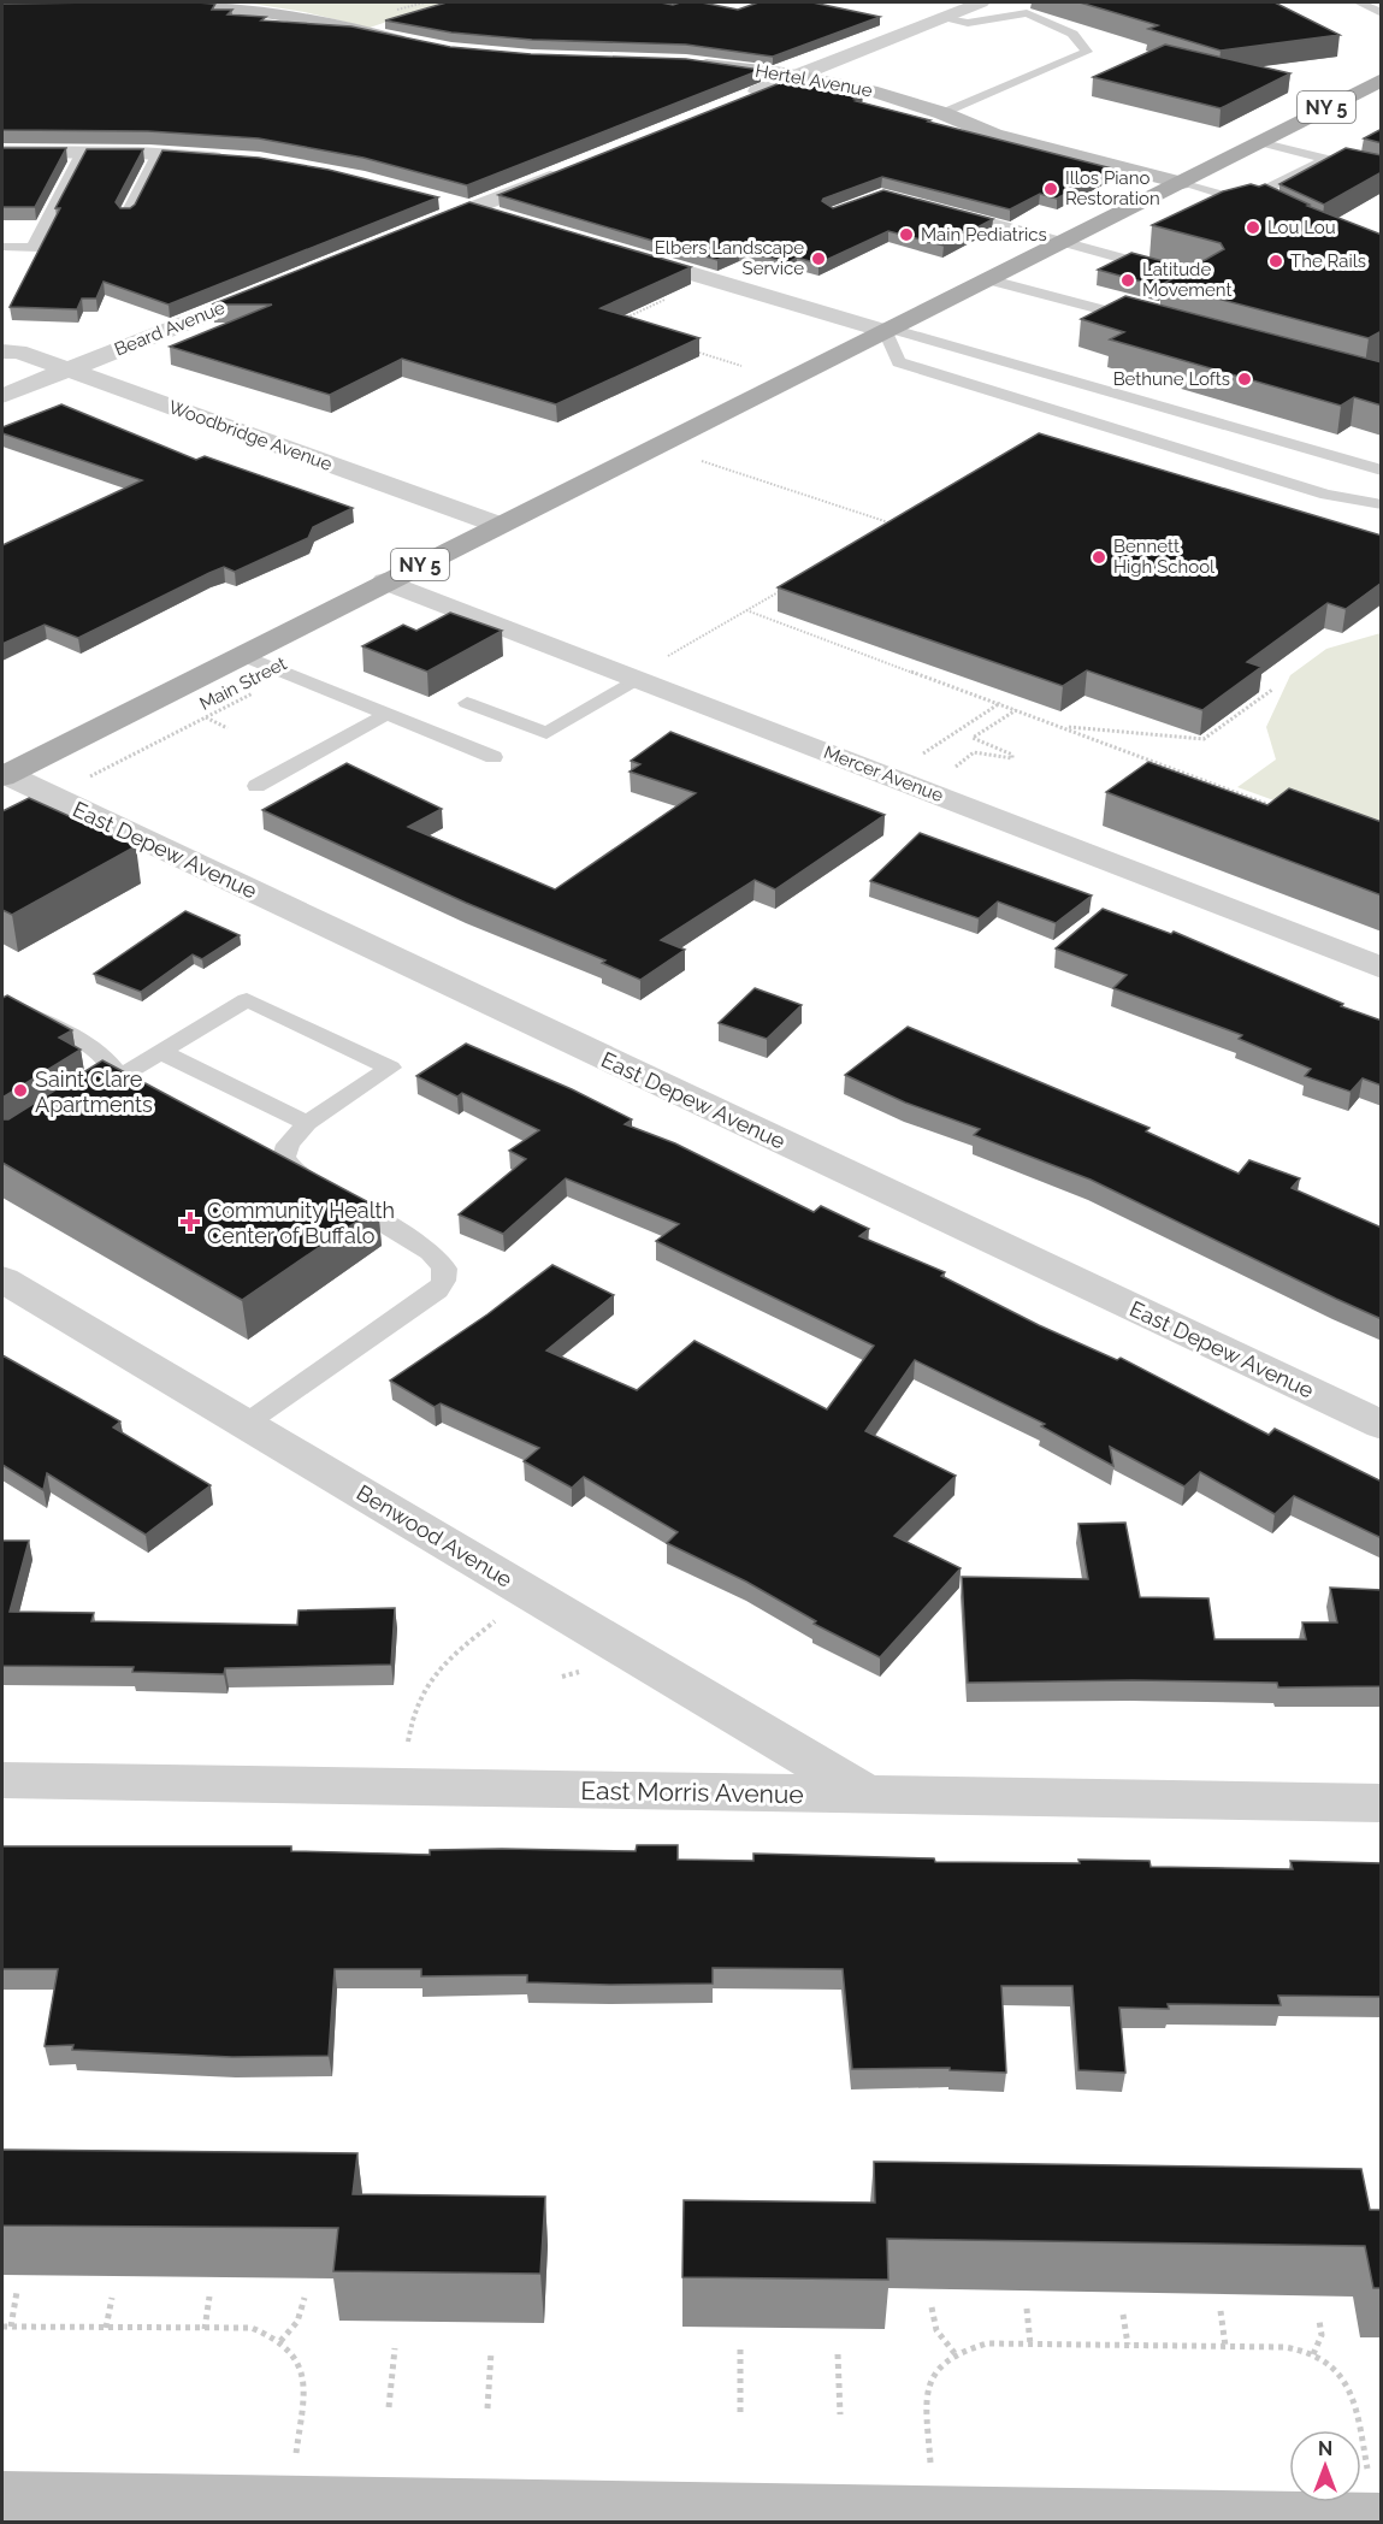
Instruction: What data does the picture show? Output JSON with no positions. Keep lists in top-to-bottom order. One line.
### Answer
{"streets":{"main road":["NY 5"],"street":["Hertel Avenue","Beard Avenue","Woodbridge Avenue","Mercer Avenue","East Depew Avenue","Benwood Avenue","East Morris Avenue"],"path":["Main Street"]},"crossings":[["Hertel Avenue","NY 5"],["NY 5","Woodbridge Avenue"],["NY 5","Mercer Avenue"],["NY 5","East Depew Avenue"],["Beard Avenue","Woodbridge Avenue"],["Benwood Avenue","East Morris Avenue"]],"places":{"other":["Illos Piano Restoration","Lou Lou","Main Pediatrics","Elbers Landscape Service","The Rails","Latitude Movement","Bethune Lofts","Bennett High School","Saint Clare Apartments"],"health":["Community Health Center of Buffalo"]},"north":"top"}
